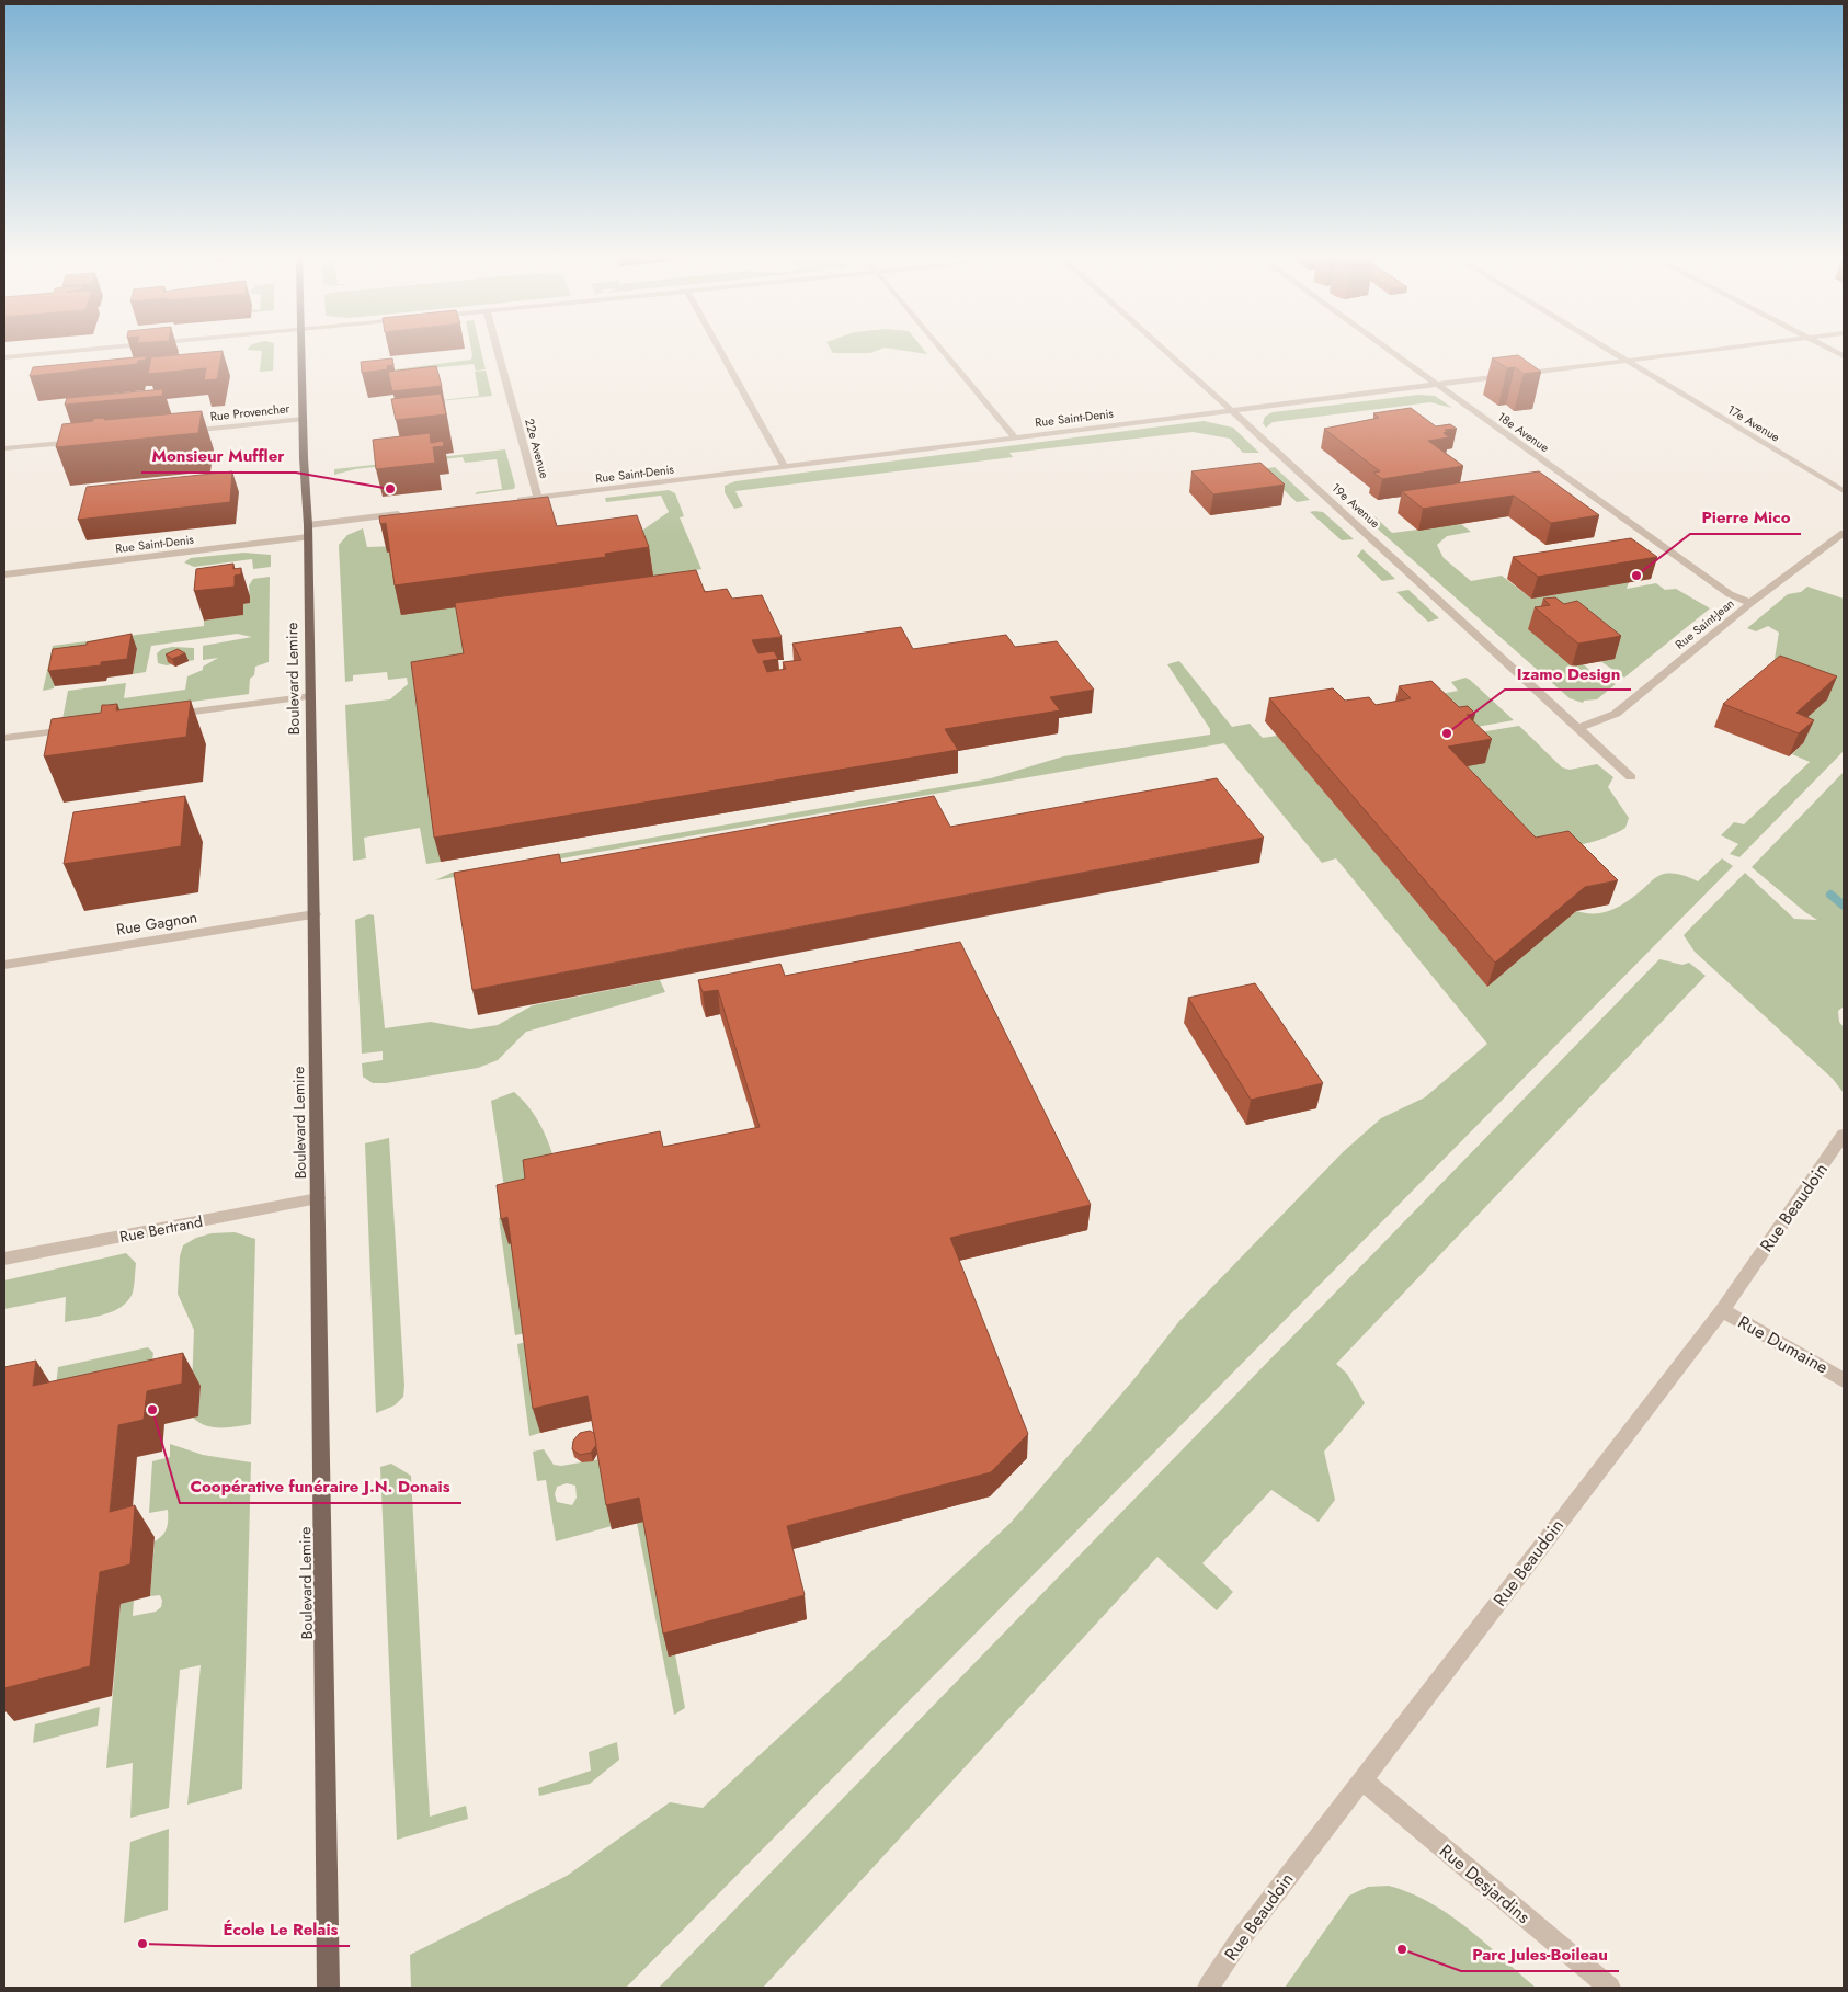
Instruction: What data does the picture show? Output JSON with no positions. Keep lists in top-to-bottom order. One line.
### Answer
{"streets":{"main road":["Boulevard Lemire"],"street":["Rue Provencher","Rue Saint-Denis","17e Avenue","18e Avenue","22e Avenue","19e Avenue","Rue Saint-Jean","Rue Gagnon","Rue Beaudoin","Rue Bertrand","Rue Dumaine","Rue Desjardins"]},"crossings":[["Rue Provencher","Boulevard Lemire"],["Rue Saint-Denis","17e Avenue"],["Rue Saint-Denis","18e Avenue"],["Rue Saint-Denis","22e Avenue"],["Rue Saint-Denis","19e Avenue"],["Rue Saint-Denis","Boulevard Lemire"],["18e Avenue","Rue Saint-Jean"],["19e Avenue","Rue Saint-Jean"],["Boulevard Lemire","Rue Gagnon"],["Boulevard Lemire","Rue Bertrand"],["Rue Beaudoin","Rue Dumaine"],["Rue Beaudoin","Rue Desjardins"]],"places":["Monsieur Muffler","Pierre Mico","Izamo Design","Coopérative funéraire J.N. Donais","École Le Relais","Parc Jules-Boileau"]}
